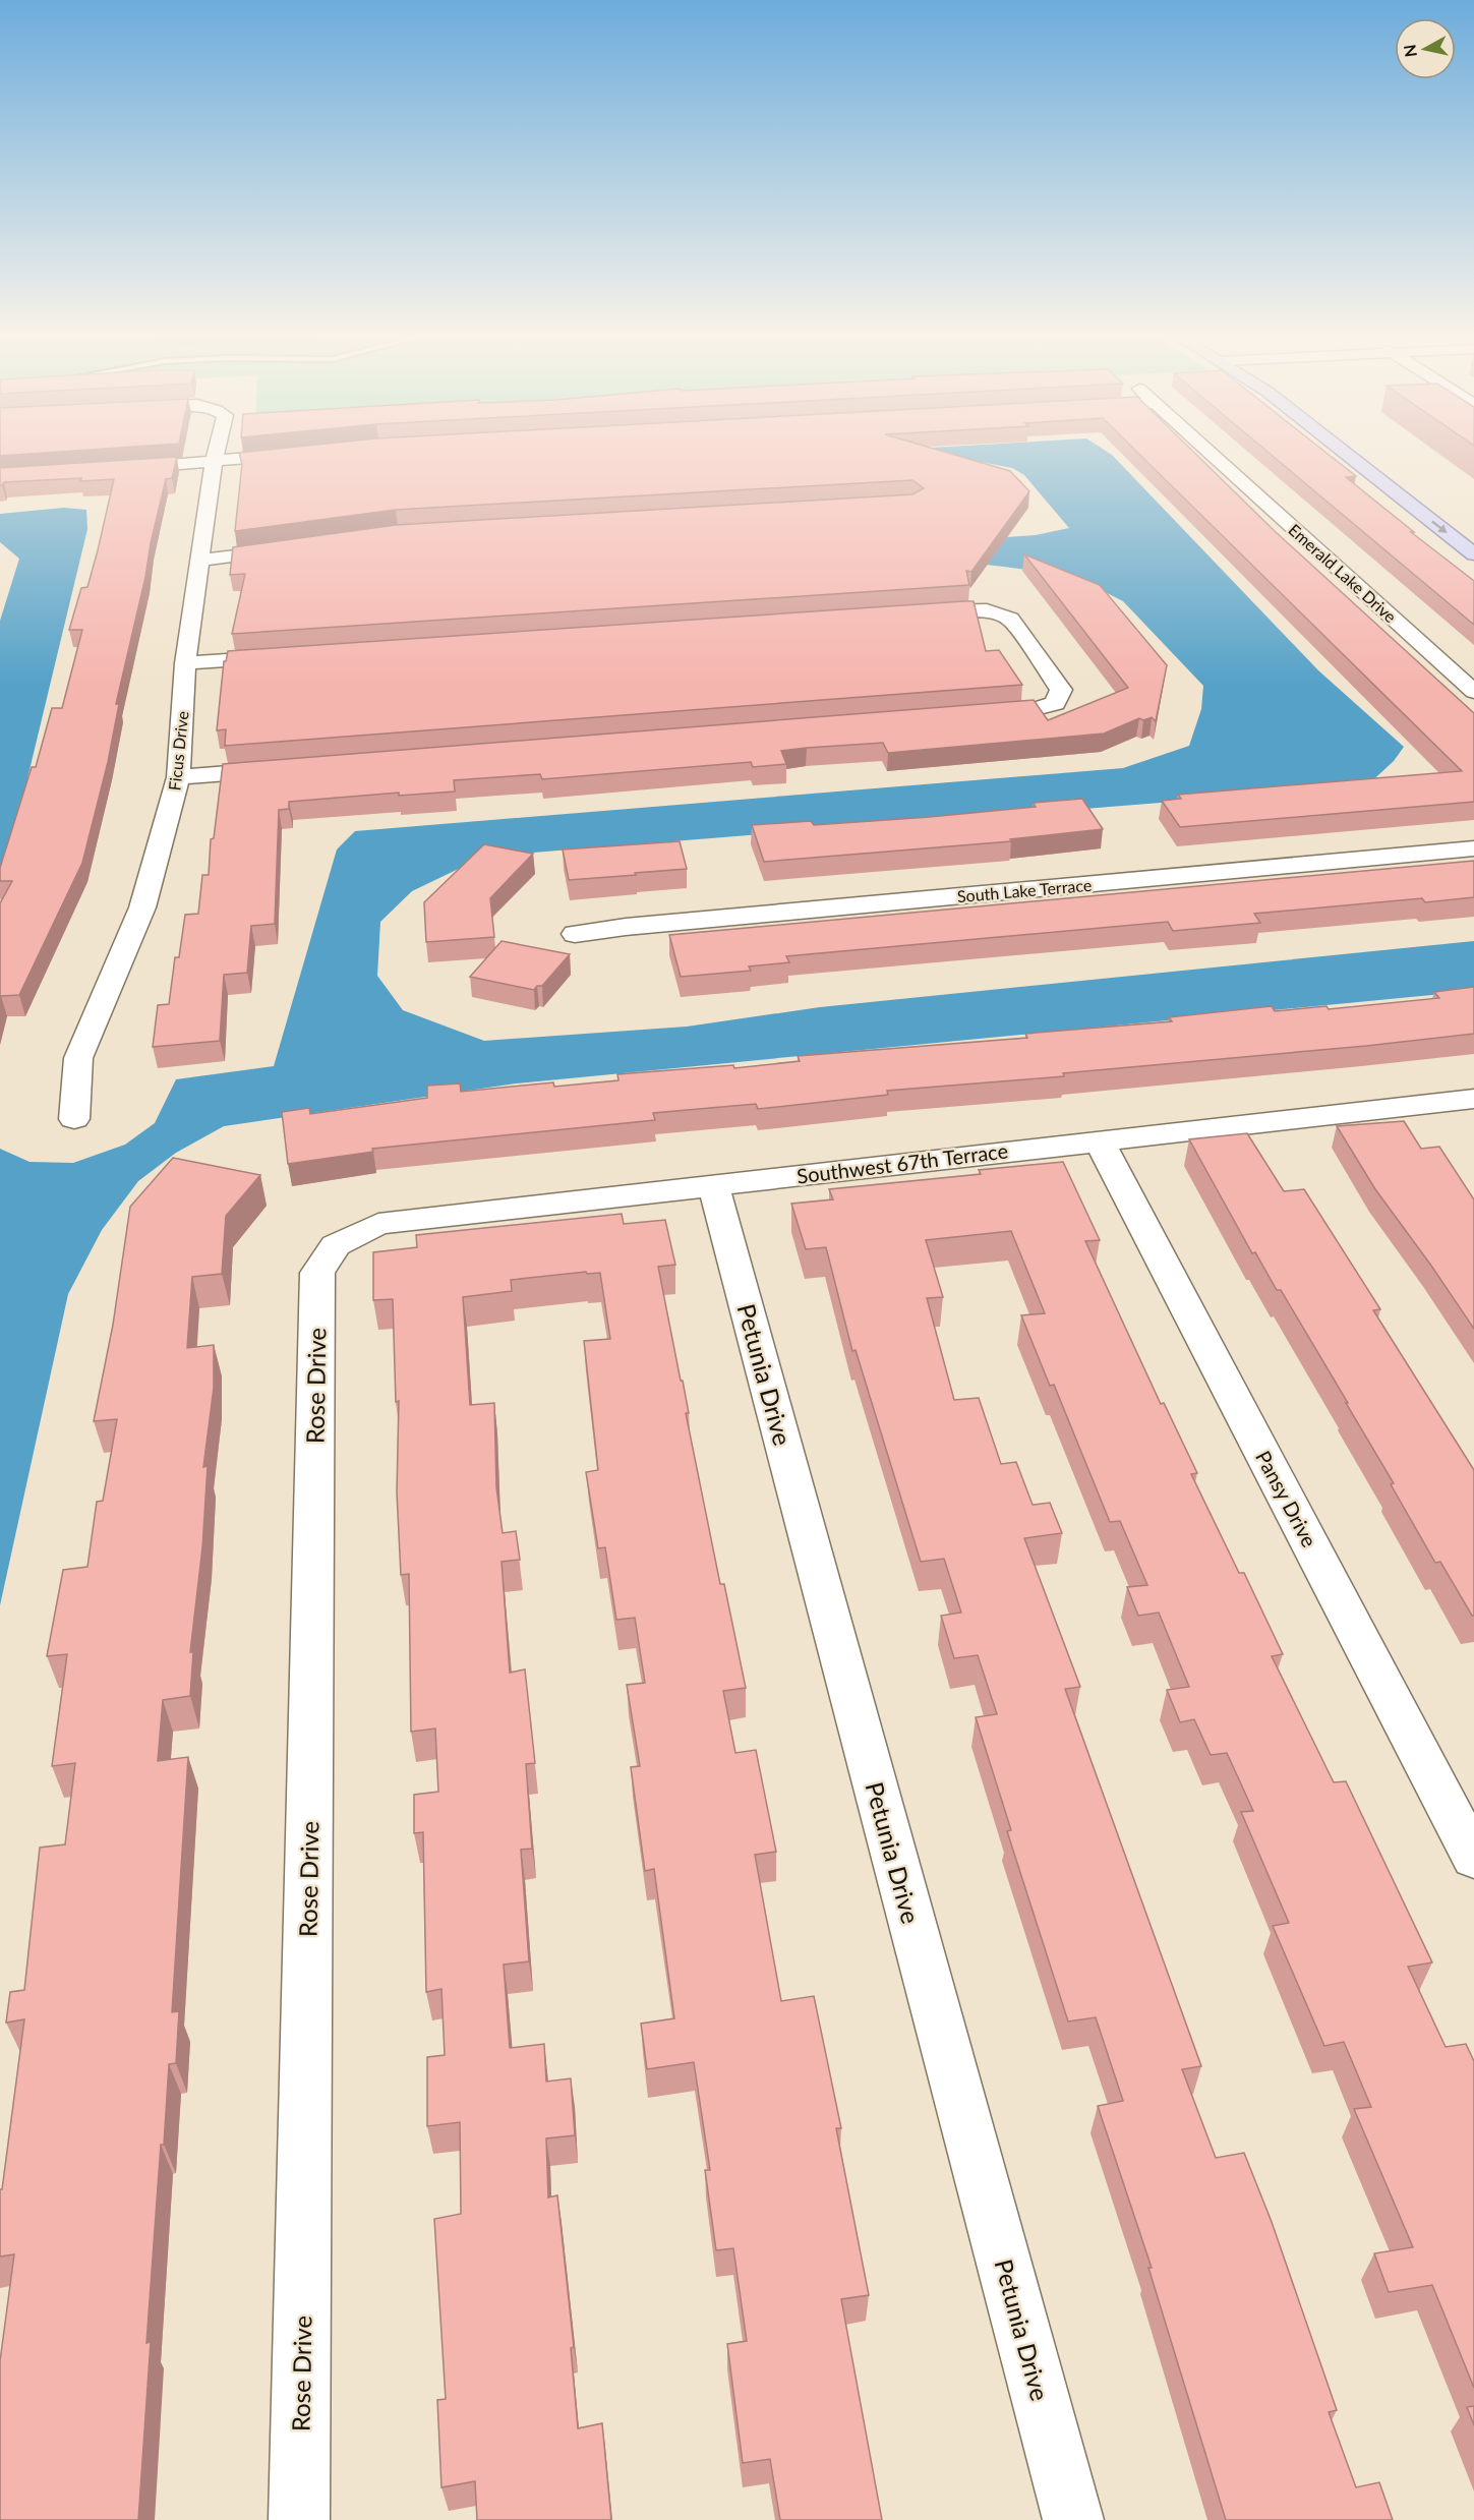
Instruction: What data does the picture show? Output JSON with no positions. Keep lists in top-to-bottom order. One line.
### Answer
{"streets":{"street":["Emerald Lake Drive","Ficus Drive","South Lake Terrace","Southwest 67th Terrace","Petunia Drive","Rose Drive","Pansy Drive"]},"crossings":[["Southwest 67th Terrace","Petunia Drive"],["Southwest 67th Terrace","Rose Drive"],["Southwest 67th Terrace","Pansy Drive"]],"north":"left"}
